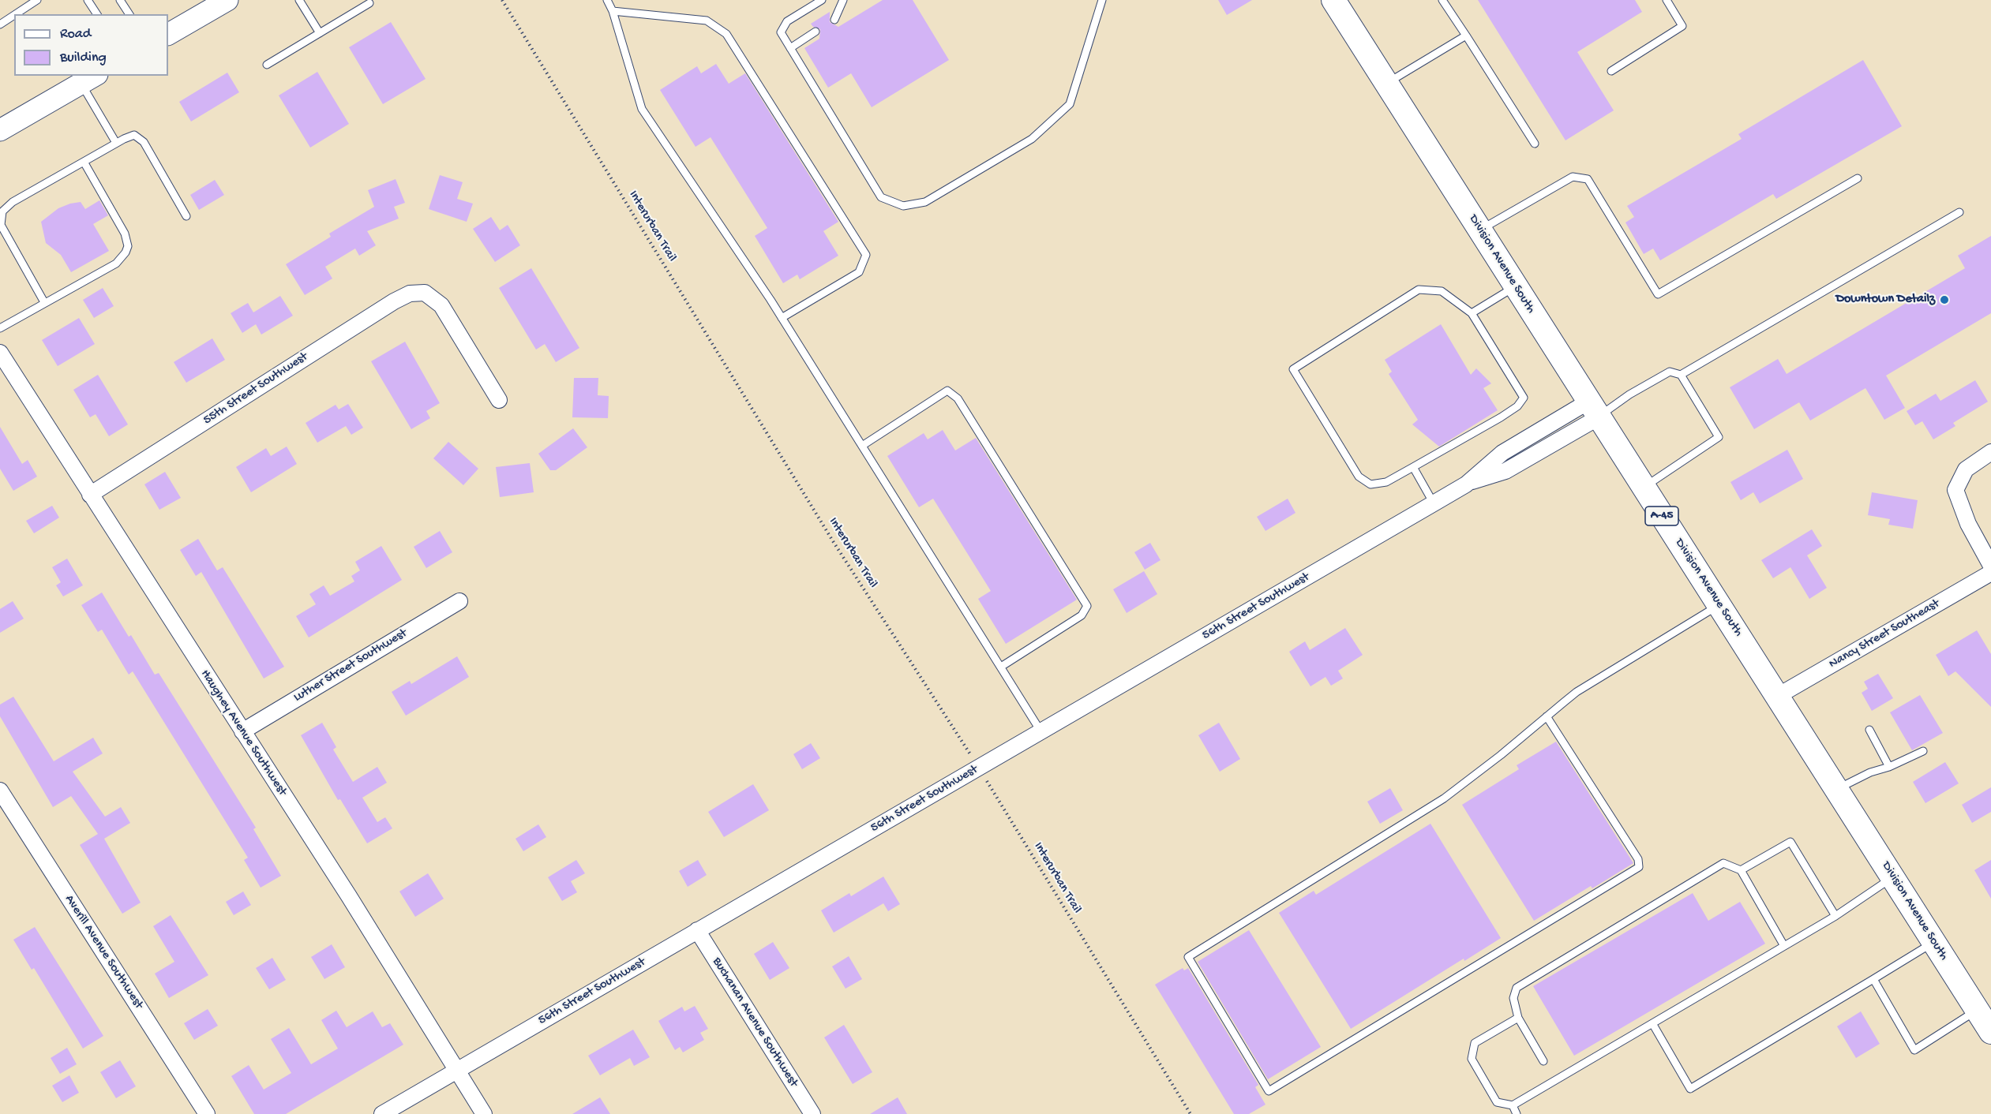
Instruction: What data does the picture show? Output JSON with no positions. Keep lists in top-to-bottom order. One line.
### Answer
{"streets":{"main road":["Division Avenue South","A-45"],"street":["55th Street Southwest","56th Street Southwest","Nancy Street Southeast","Luther Street Southwest","Haughey Avenue Southwest","Averill Avenue Southwest","Buchanan Avenue Southwest"],"path":["Interurban Trail"]},"crossings":[["Interurban Trail","56th Street Southwest"],["Division Avenue South","56th Street Southwest"],["Division Avenue South","Nancy Street Southeast"],["55th Street Southwest","Haughey Avenue Southwest"],["56th Street Southwest","Haughey Avenue Southwest"],["56th Street Southwest","Buchanan Avenue Southwest"],["Luther Street Southwest","Haughey Avenue Southwest"]],"places":["Downtown Detailz"],"legend":["Road","Building"]}
